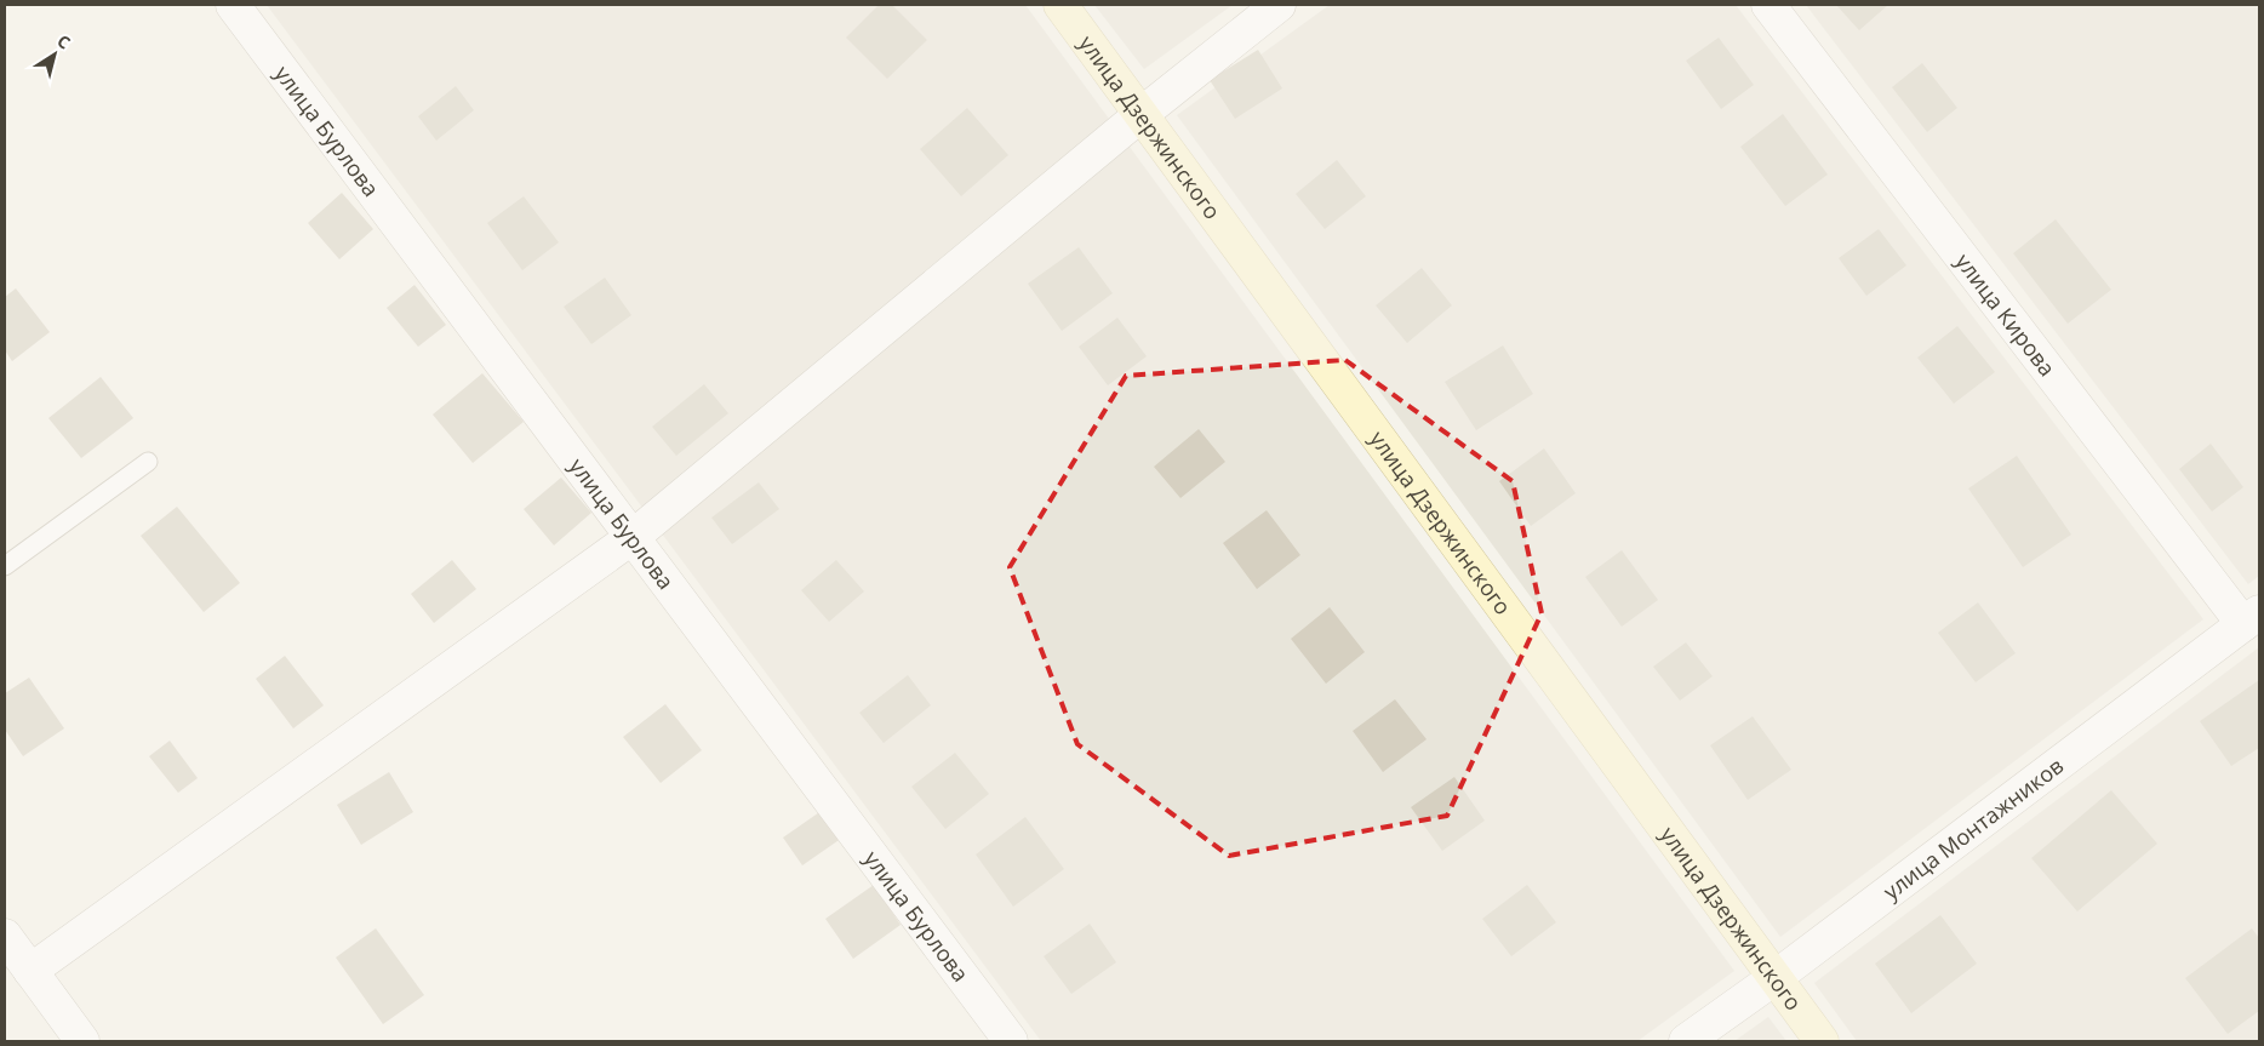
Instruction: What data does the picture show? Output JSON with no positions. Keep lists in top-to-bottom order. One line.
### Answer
{"streets":{"street":["улица Дзержинского","улица Бурлова","улица Кирова","улица Монтажников"]},"crossings":[["улица Дзержинского","улица Монтажников"],["улица Кирова","улица Монтажников"]],"north":"top right"}
